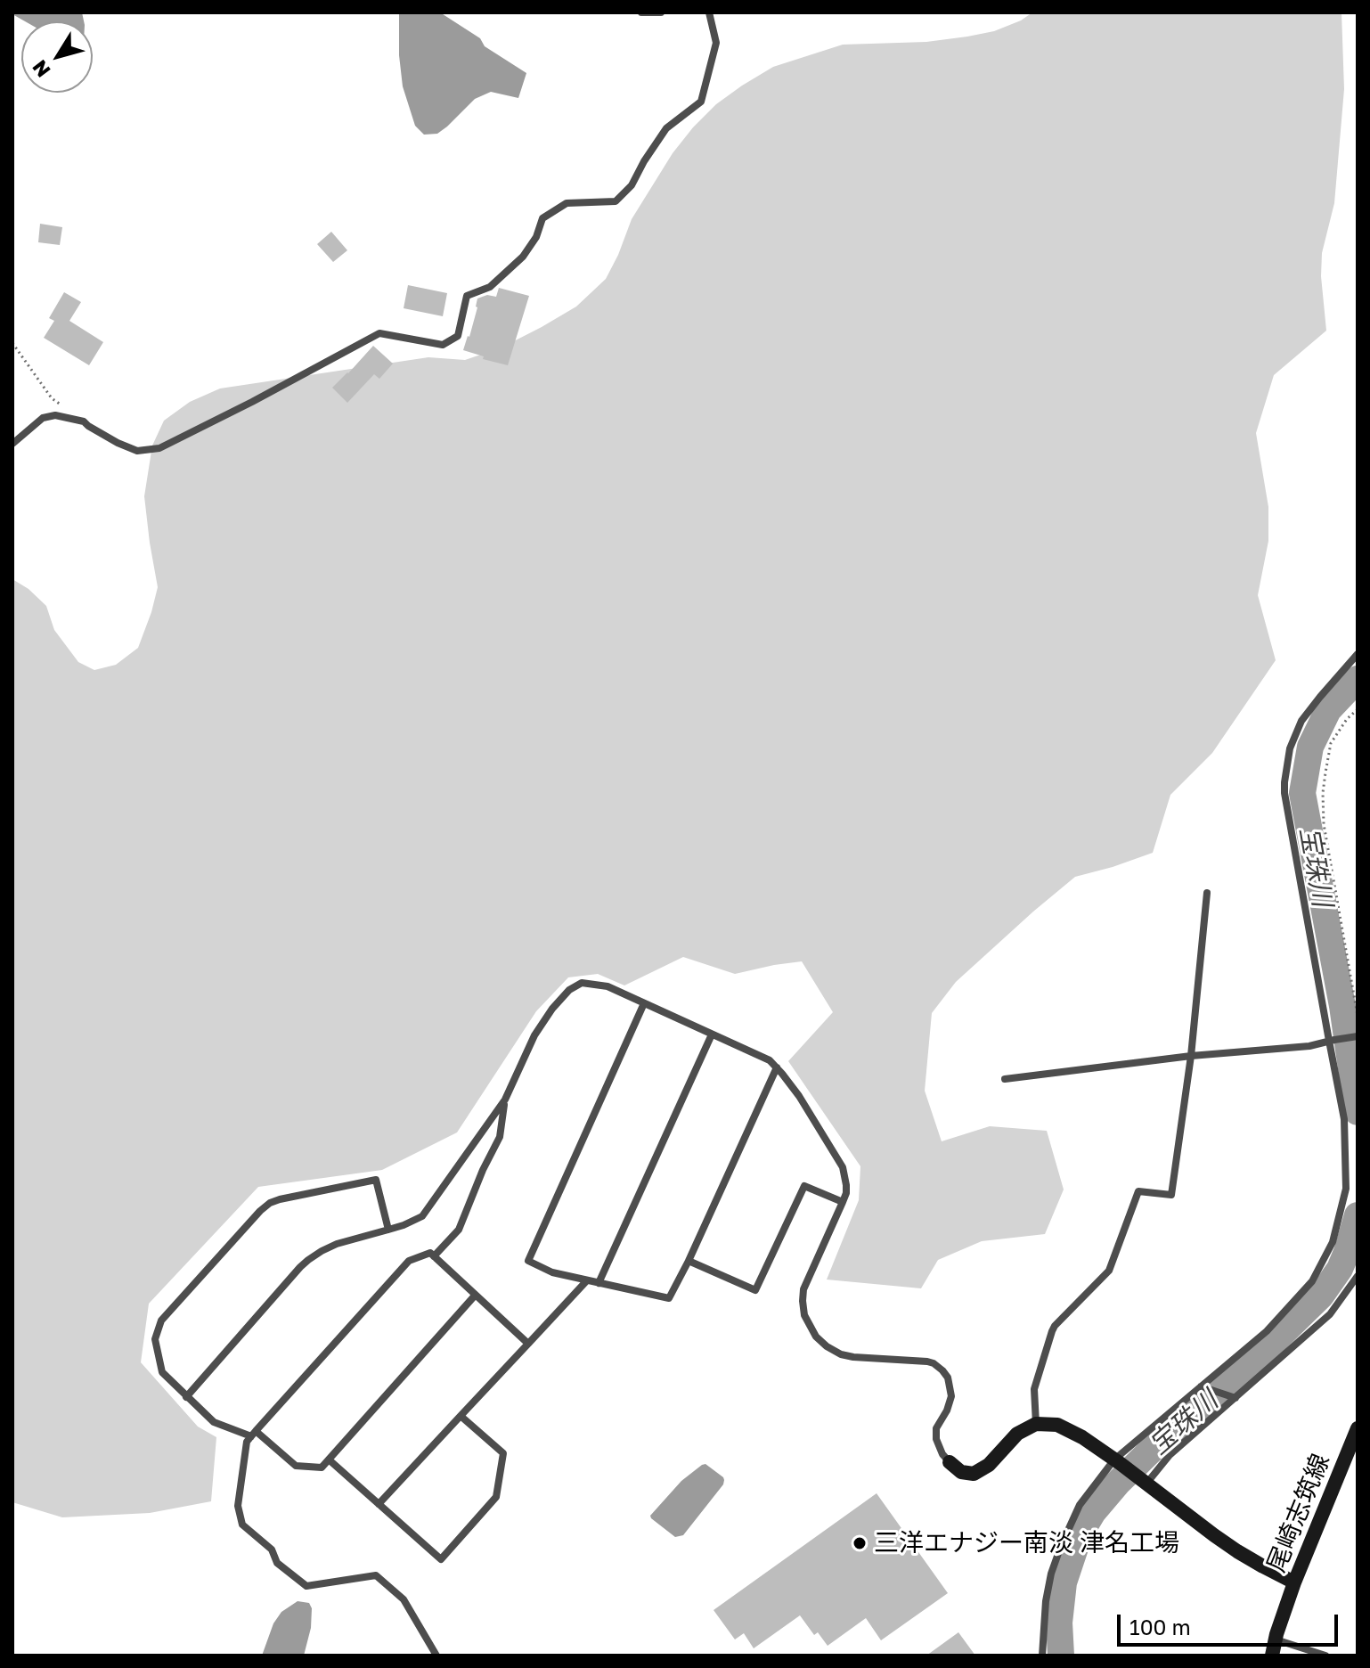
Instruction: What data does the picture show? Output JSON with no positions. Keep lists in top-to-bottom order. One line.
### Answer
{"streets":{"street":["尾崎志筑線"]},"water":["宝珠川"],"places":["三洋エナジー南淡 津名工場"],"scale_bar":"100 m","north":"bottom left"}
